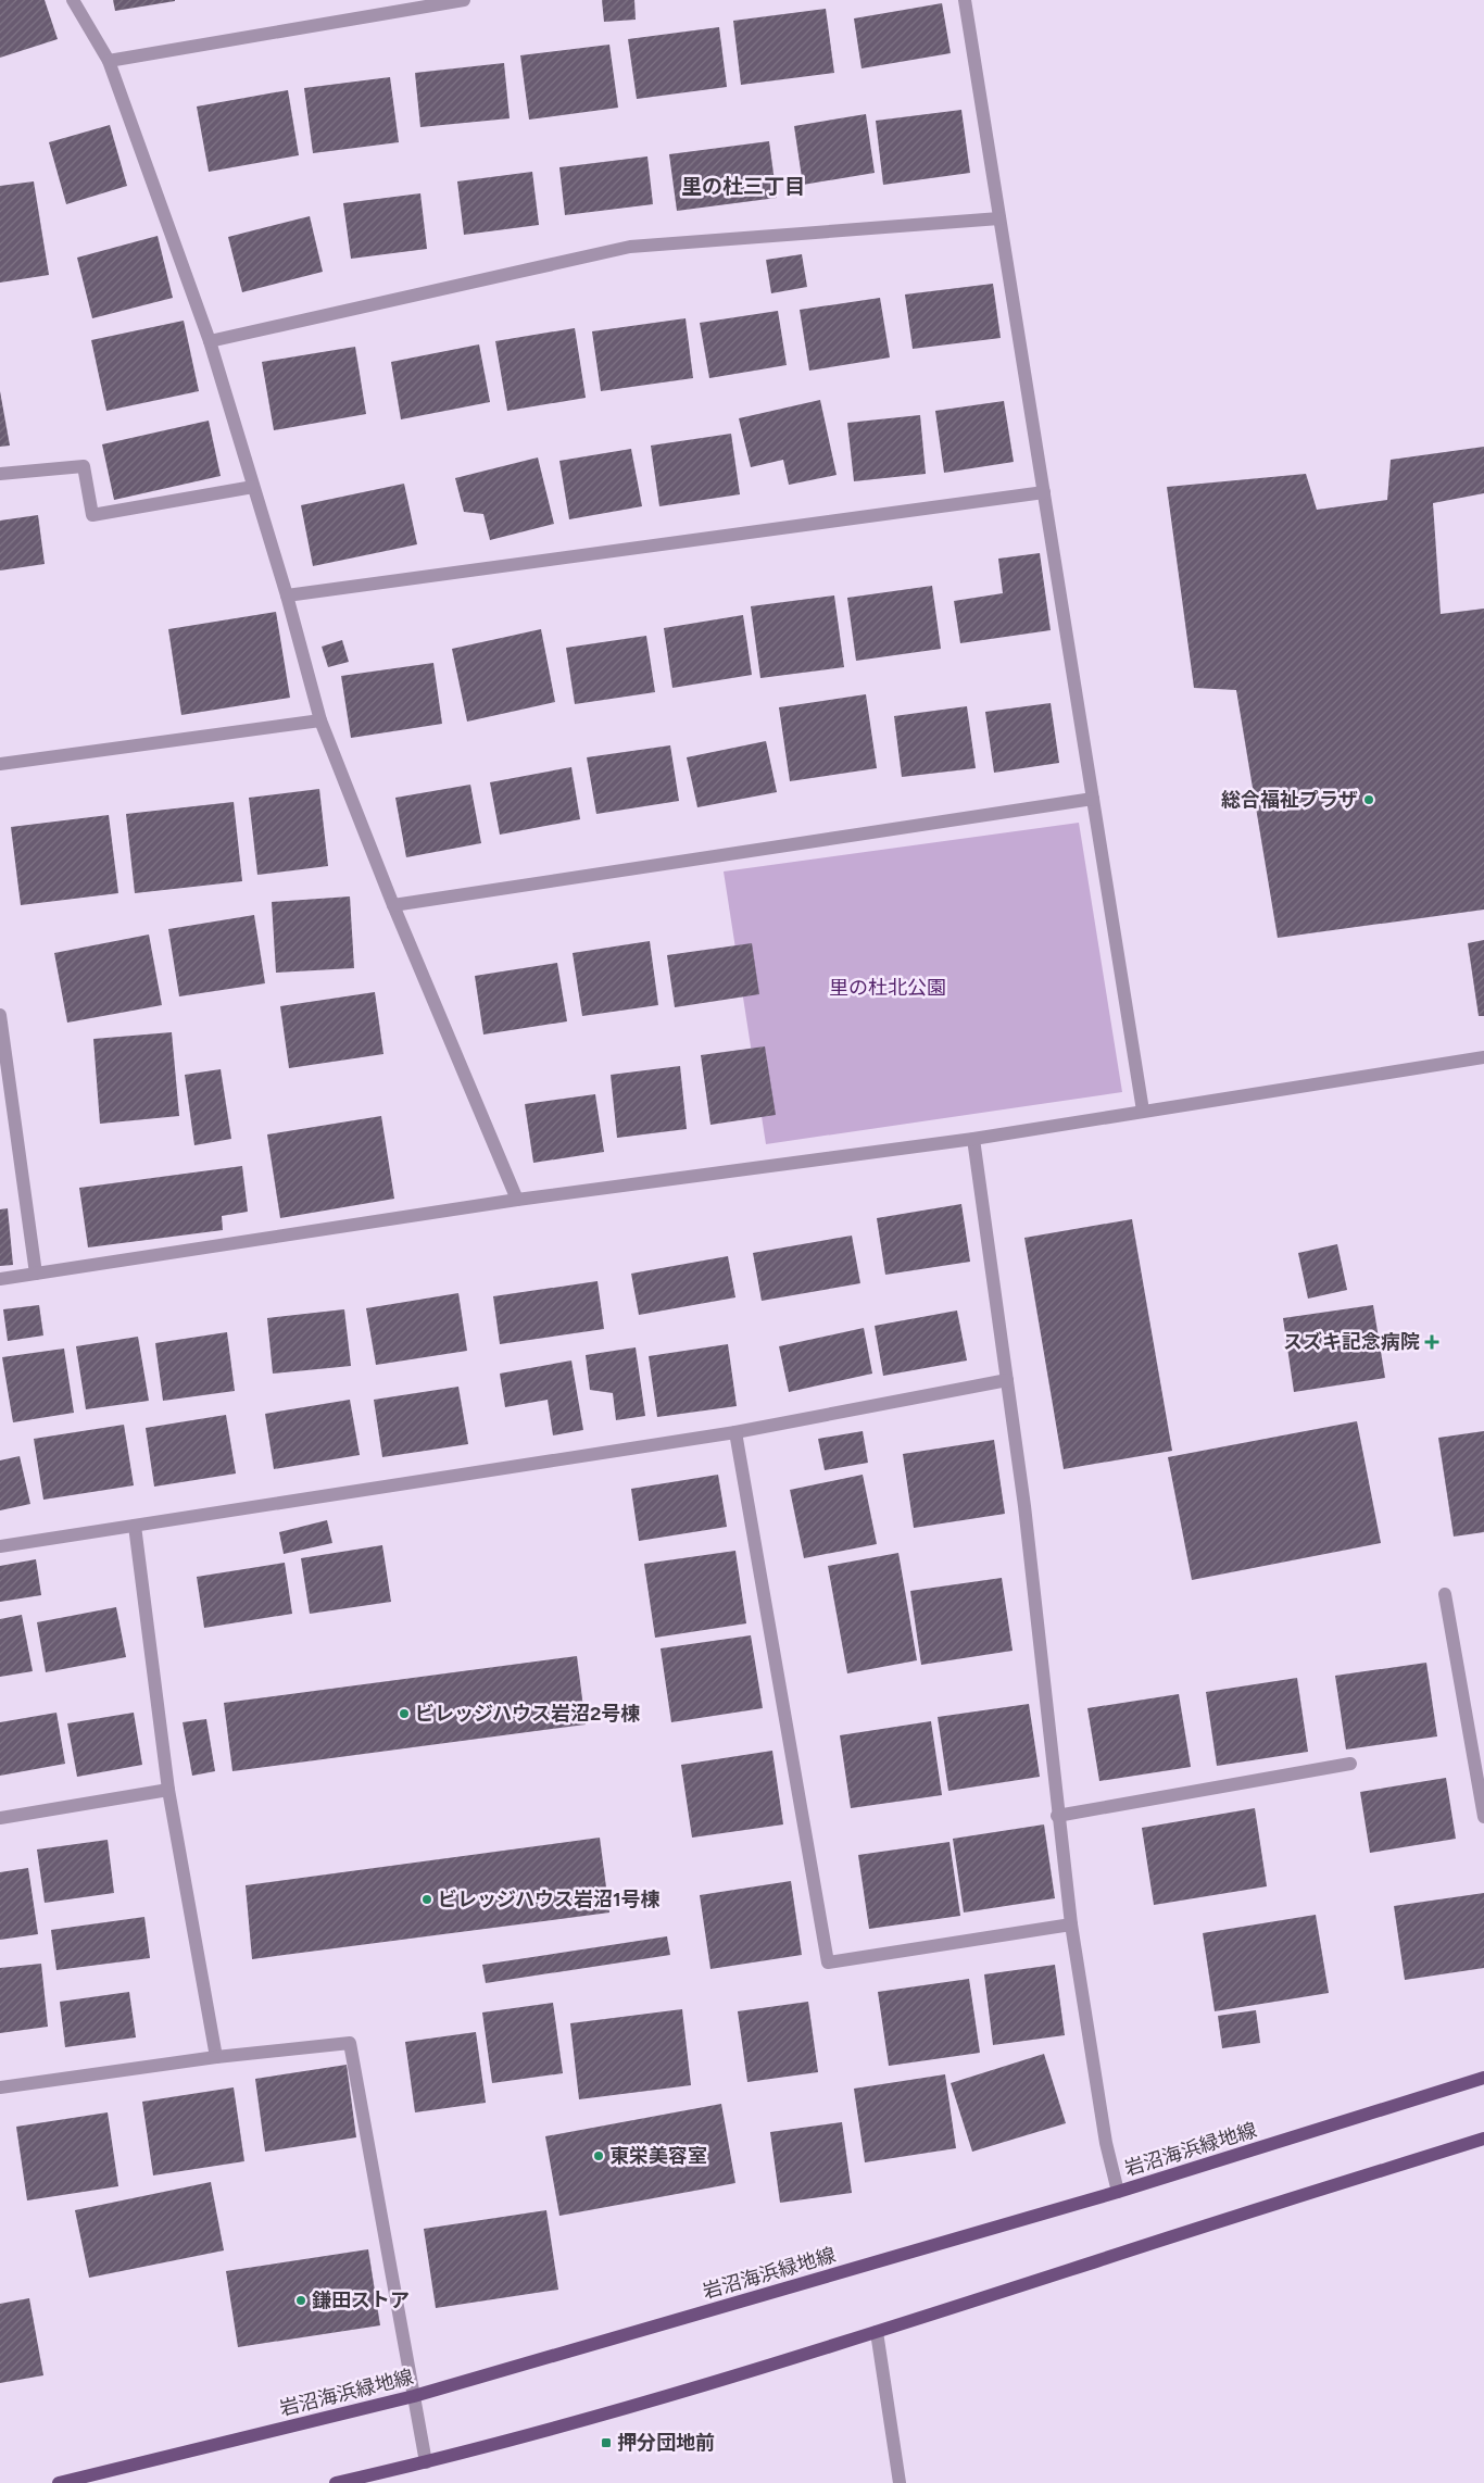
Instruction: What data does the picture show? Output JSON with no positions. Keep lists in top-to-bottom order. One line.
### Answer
{"streets":{"main road":["岩沼海浜緑地線"]},"districts":["里の杜三丁目"],"parks":["里の杜北公園"],"places":{"other":["総合福祉プラザ","ビレッジハウス岩沼2号棟","ビレッジハウス岩沼1号棟","東栄美容室","鎌田ストア"],"health":["スズキ記念病院"],"transit":["押分団地前"]}}
